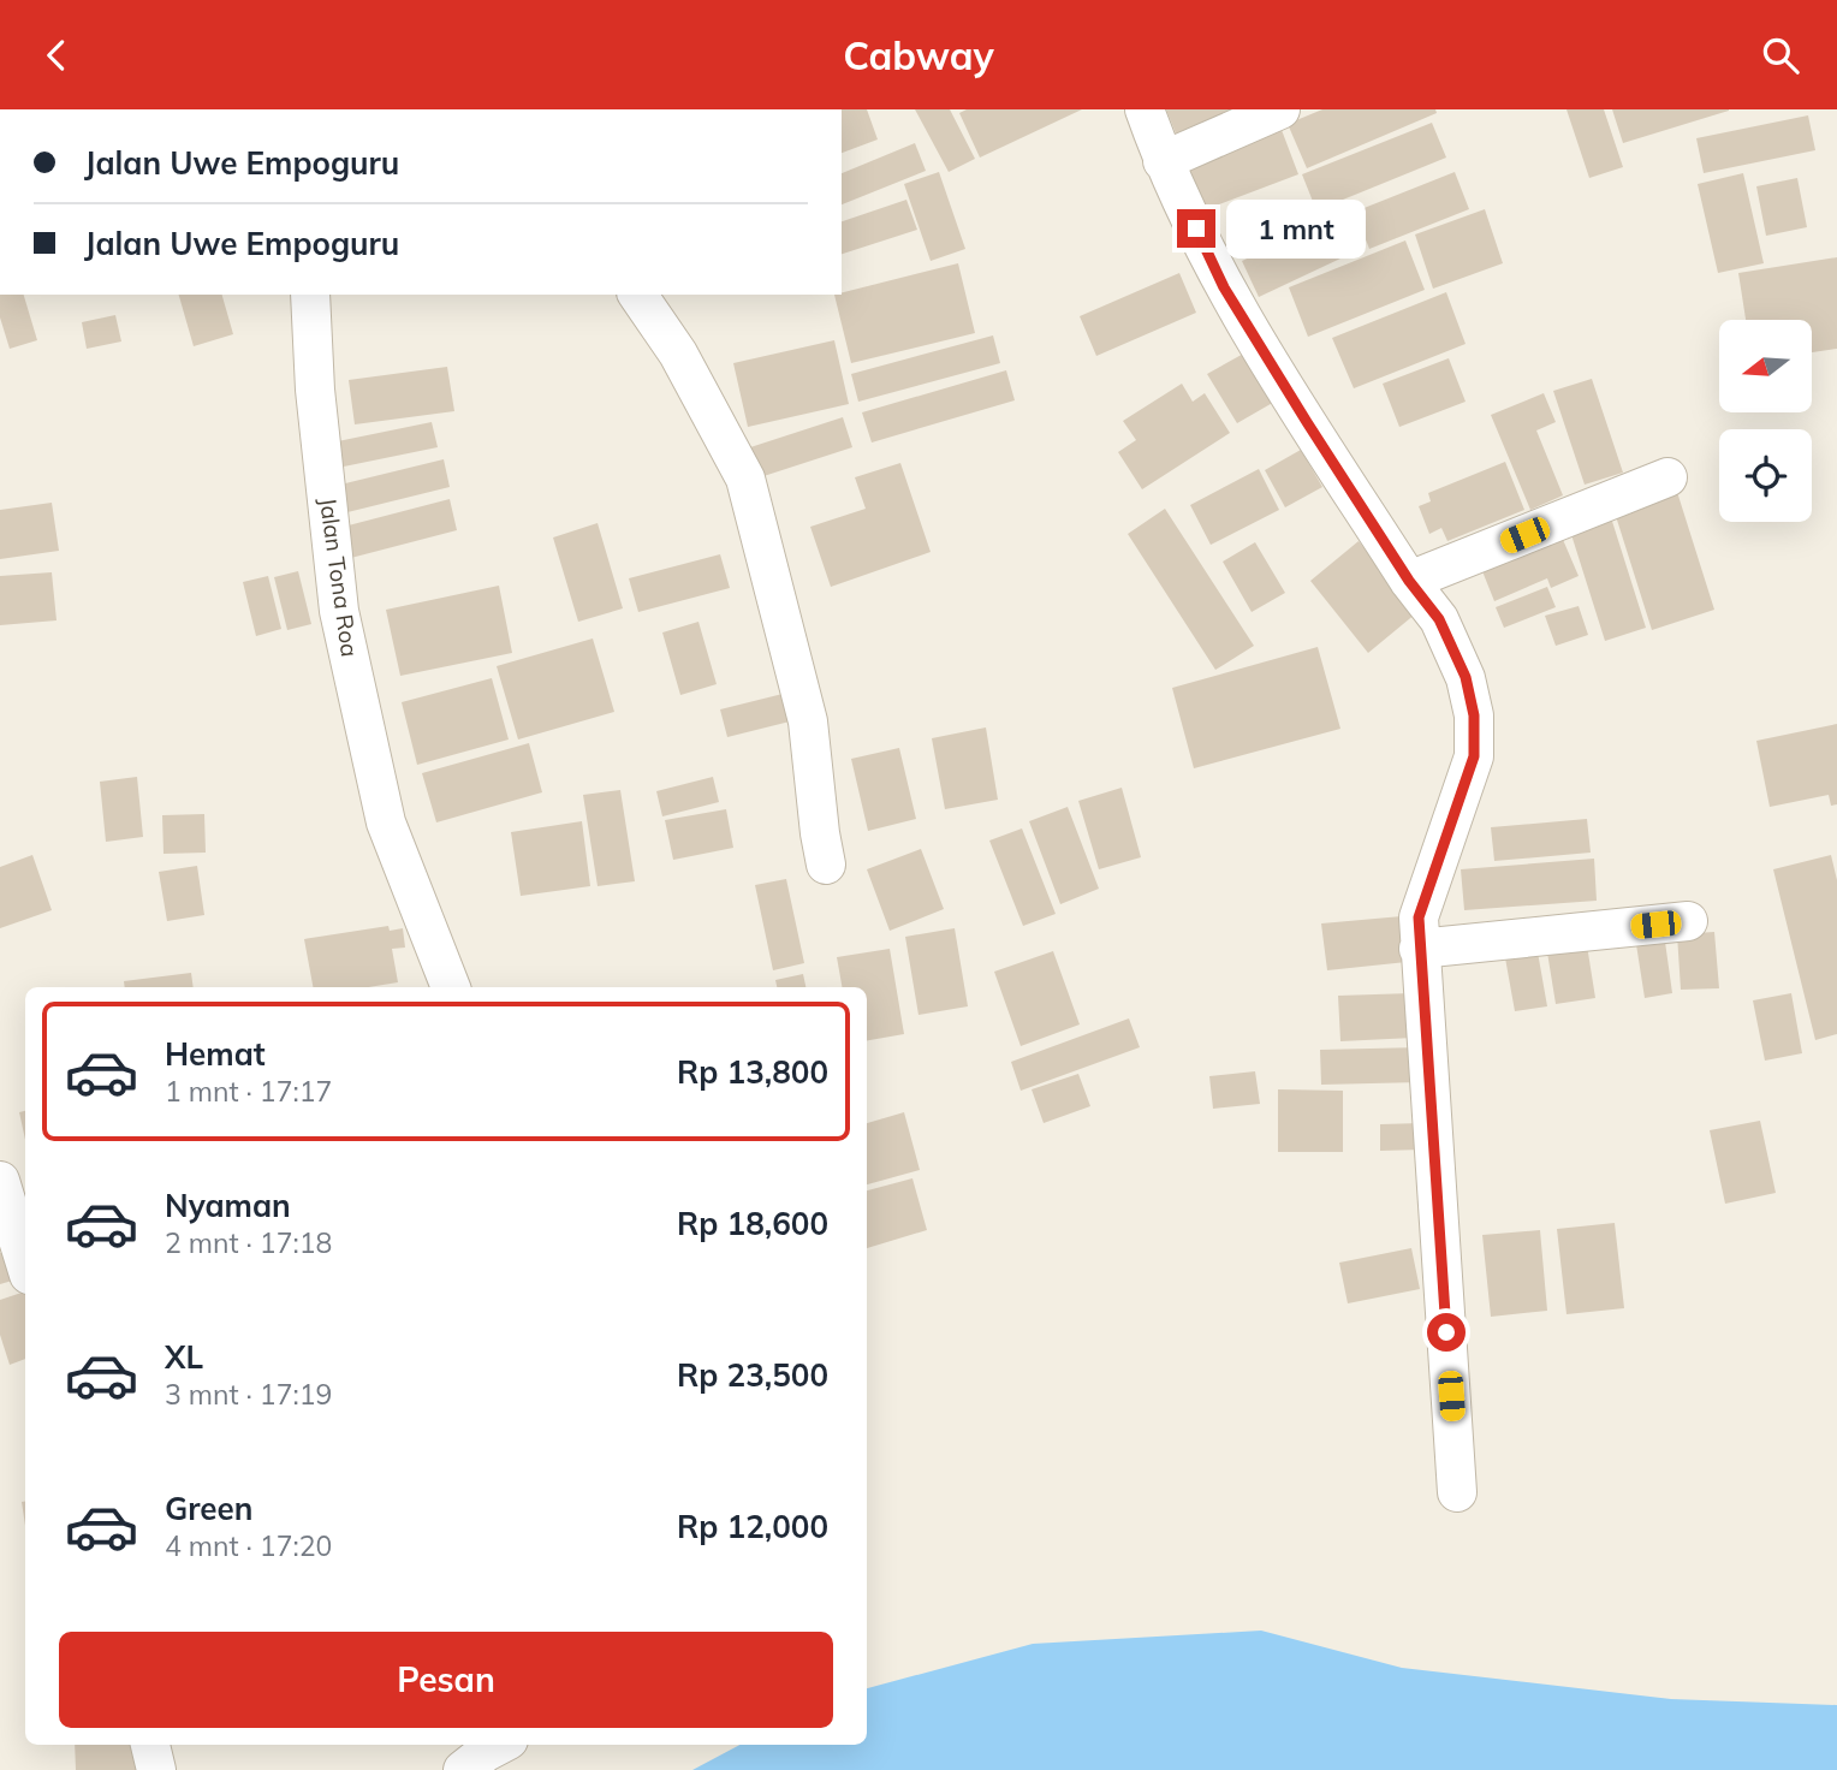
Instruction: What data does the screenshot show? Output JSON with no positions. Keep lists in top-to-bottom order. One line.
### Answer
{"streets":{"street":["Jalan Tona Roa"]},"north":"left","page":{"header":"Cabway","banner":["Jalan Uwe Empoguru","Jalan Uwe Empoguru"],"bubble":"1 mnt","list":[{"name":"Hemat","note":"1 mnt · 17:17","value":"Rp 13,800"},{"name":"Nyaman","note":"2 mnt · 17:18","value":"Rp 18,600"},{"name":"XL","note":"3 mnt · 17:19","value":"Rp 23,500"},{"name":"Green","note":"4 mnt · 17:20","value":"Rp 12,000"}],"buttons":"Pesan"}}
